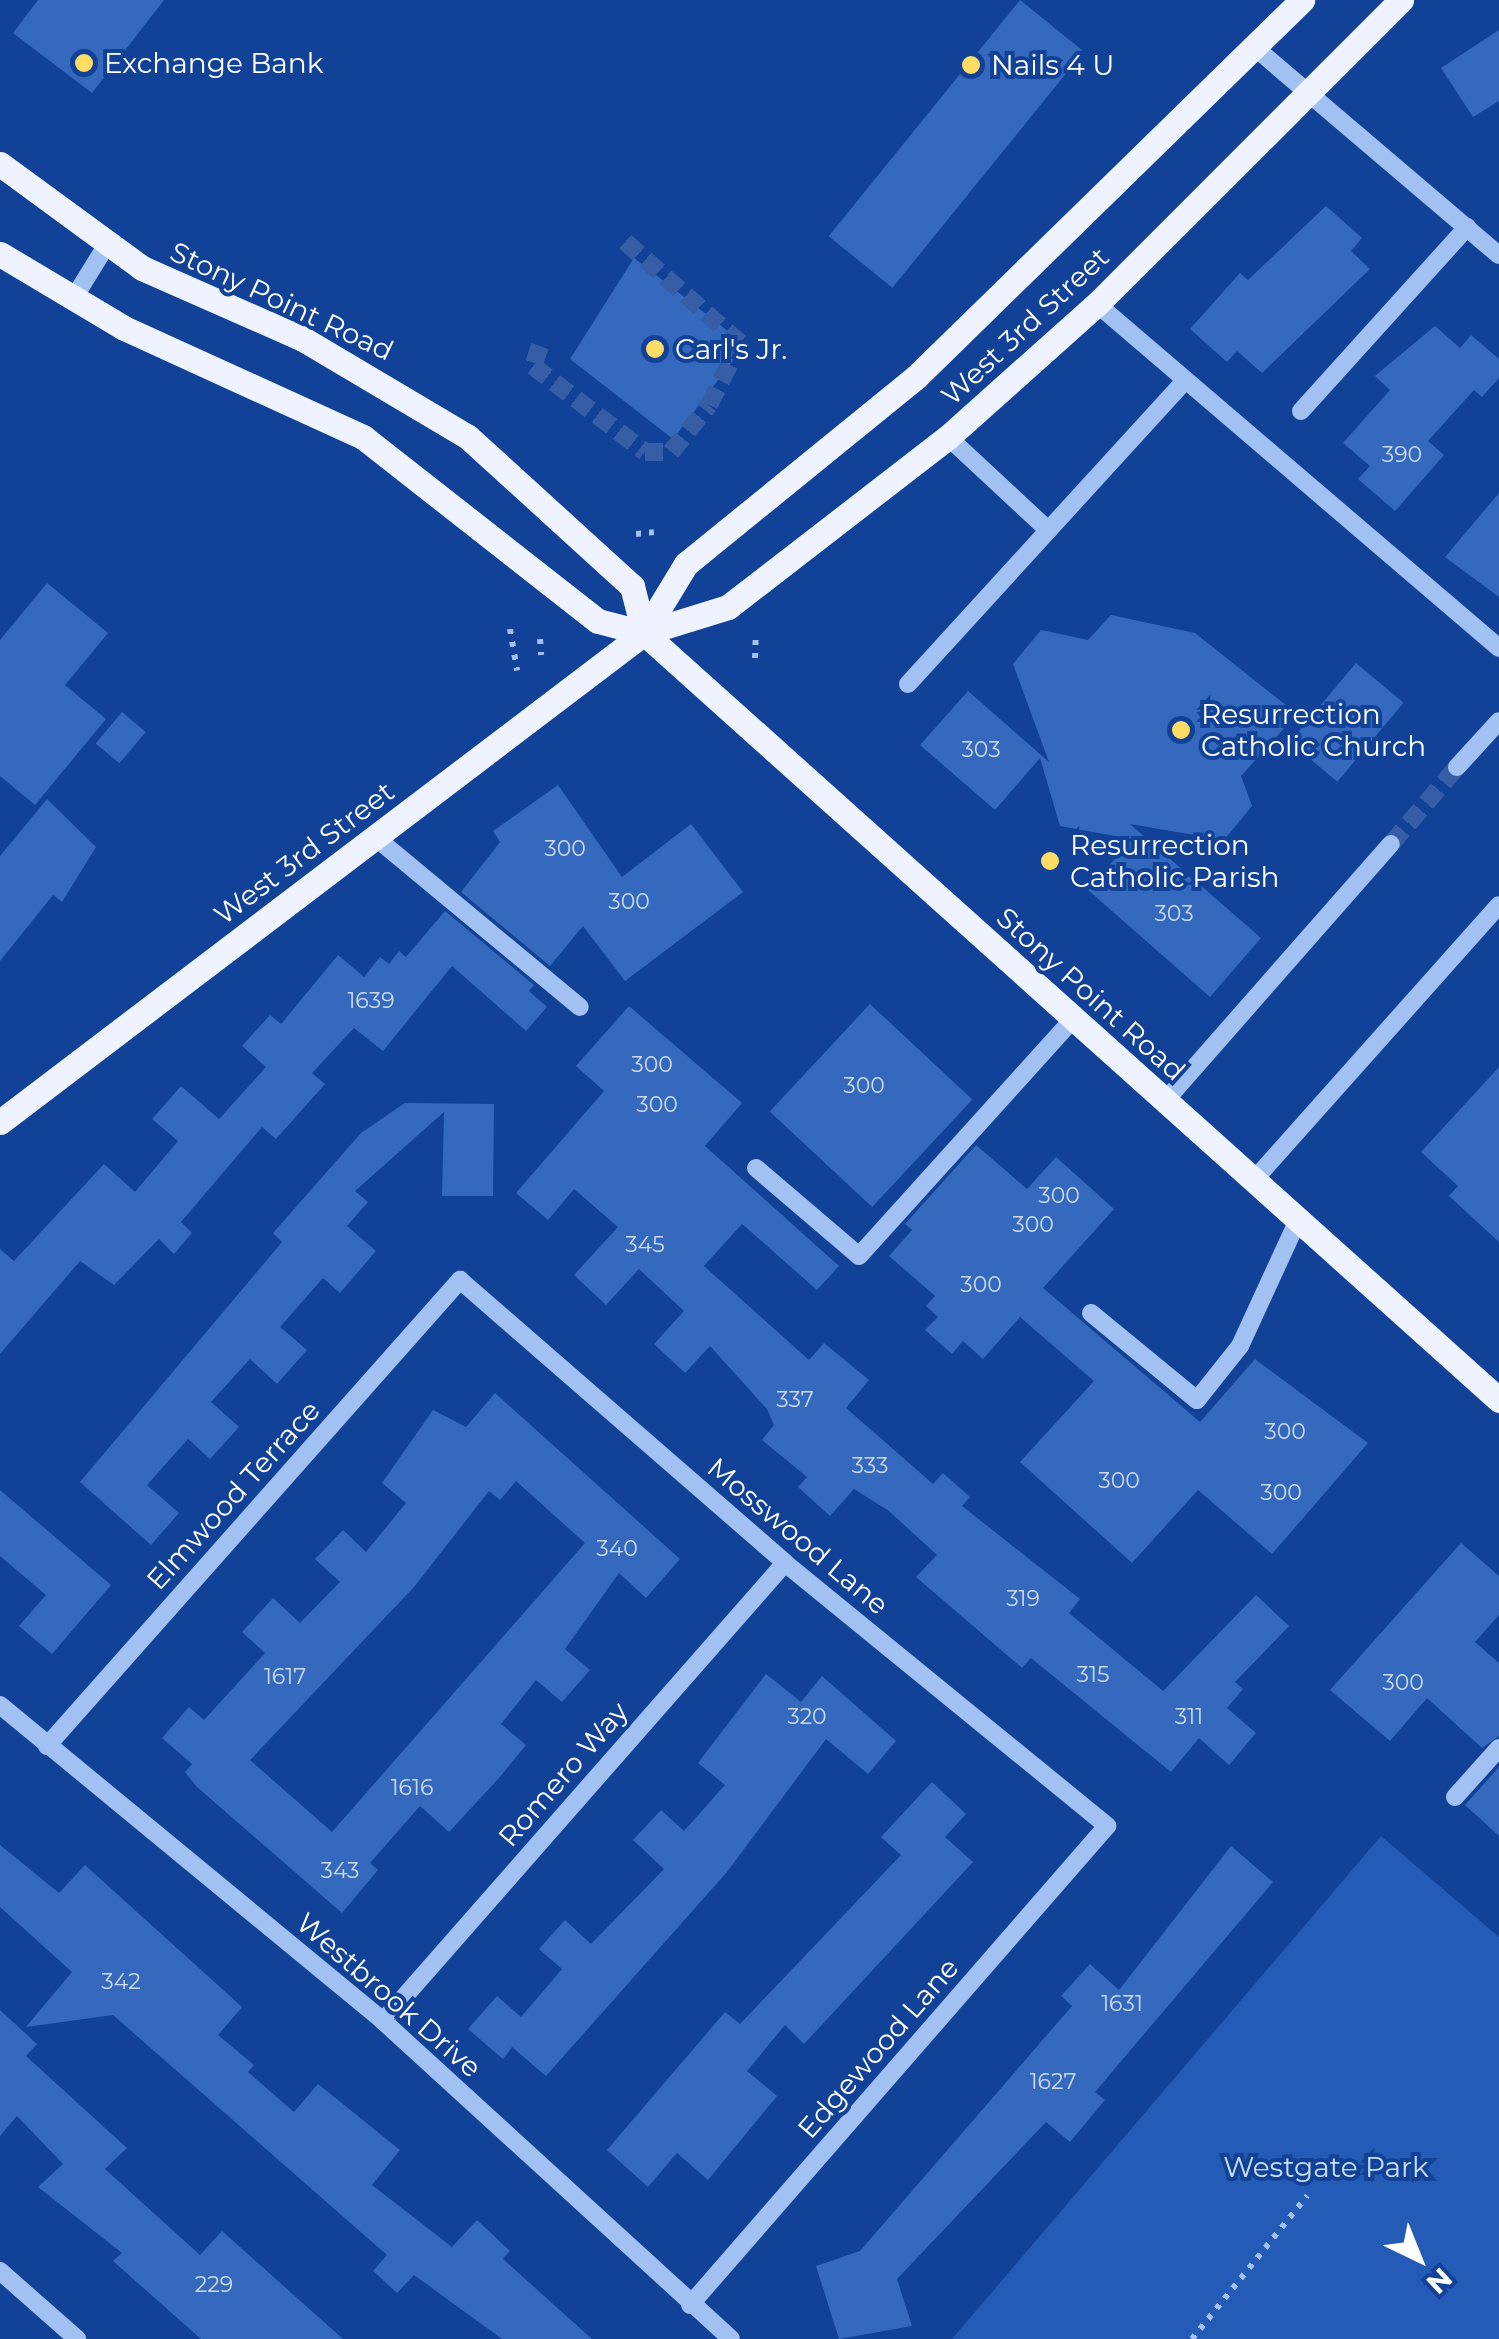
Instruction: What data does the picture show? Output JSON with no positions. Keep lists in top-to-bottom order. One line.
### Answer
{"streets":{"main road":["Stony Point Road","West 3rd Street"],"street":["Elmwood Terrace","Mosswood Lane","Romero Way","Westbrook Drive","Edgewood Lane"]},"crossings":[["Stony Point Road","West 3rd Street"],["Elmwood Terrace","Mosswood Lane"],["Elmwood Terrace","Westbrook Drive"],["Mosswood Lane","Romero Way"],["Mosswood Lane","Edgewood Lane"],["Romero Way","Westbrook Drive"],["Westbrook Drive","Edgewood Lane"]],"parks":["Westgate Park"],"places":["Exchange Bank","Nails 4 U","Carl's Jr.","Resurrection Catholic Church","Resurrection Catholic Parish"],"house_numbers":["390","303","300","300","303","1639","300","300","300","300","300","345","300","337","300","333","300","300","340","319","315","1617","300","320","311","1616","343","342","1631","1627","229"],"north":"bottom right"}
